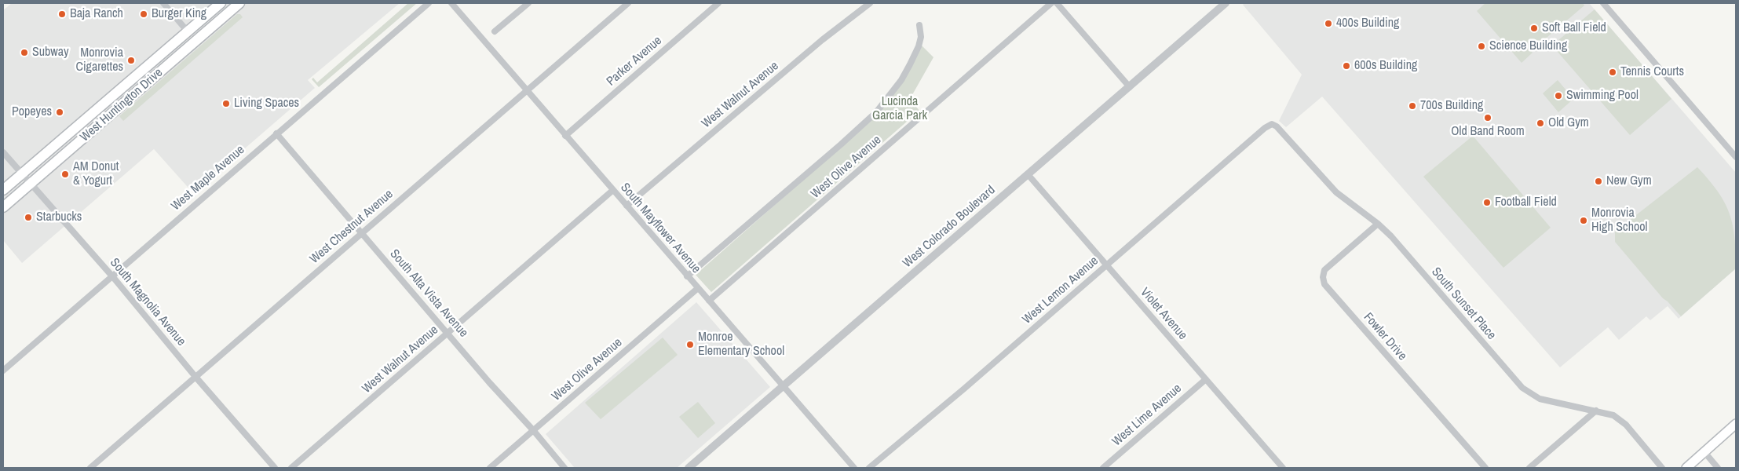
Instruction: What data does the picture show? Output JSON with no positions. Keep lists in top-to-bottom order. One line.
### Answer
{"streets":{"main road":["West Huntington Drive"],"street":["Parker Avenue","West Walnut Avenue","West Olive Avenue","West Maple Avenue","West Chestnut Avenue","West Colorado Boulevard","South Mayflower Avenue","West Lemon Avenue","South Alta Vista Avenue","South Magnolia Avenue","South Sunset Place","Violet Avenue","Fowler Drive","West Lime Avenue"]},"crossings":[["Parker Avenue","South Mayflower Avenue"],["West Walnut Avenue","South Mayflower Avenue"],["West Walnut Avenue","South Alta Vista Avenue"],["West Huntington Drive","South Magnolia Avenue"],["West Olive Avenue","South Mayflower Avenue"],["West Olive Avenue","South Alta Vista Avenue"],["West Maple Avenue","South Alta Vista Avenue"],["West Maple Avenue","South Magnolia Avenue"],["West Chestnut Avenue","South Mayflower Avenue"],["West Chestnut Avenue","South Alta Vista Avenue"],["West Chestnut Avenue","South Magnolia Avenue"],["West Colorado Boulevard","South Mayflower Avenue"],["West Colorado Boulevard","Violet Avenue"],["West Lemon Avenue","South Sunset Place"],["West Lemon Avenue","Violet Avenue"],["South Sunset Place","Fowler Drive"],["Violet Avenue","West Lime Avenue"]],"parks":["Lucinda Garcia Park"],"places":["Baja Ranch","Burger King","400s Building","Soft Ball Field","Science Building","Subway","Monrovia Cigarettes","600s Building","Tennis Courts","Swimming Pool","Living Spaces","700s Building","Popeyes","Old Band Room","Old Gym","AM Donut & Yogurt","New Gym","Football Field","Starbucks","Monrovia High School","Monroe Elementary School"]}
